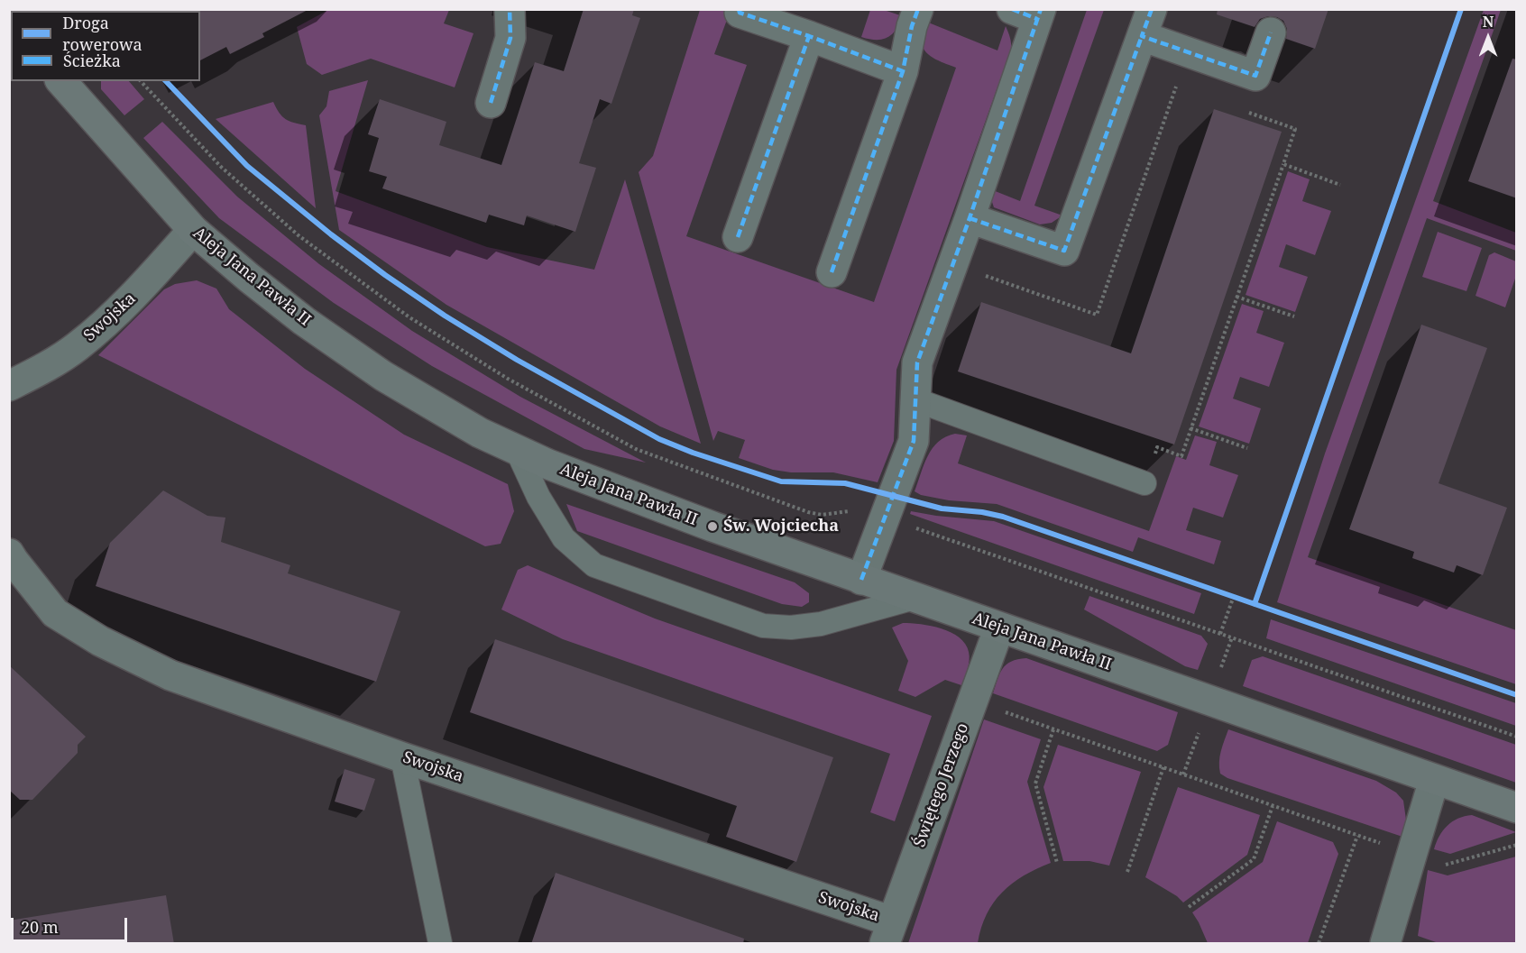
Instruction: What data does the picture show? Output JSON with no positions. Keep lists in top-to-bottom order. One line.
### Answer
{"streets":{"street":["Aleja Jana Pawła II","Swojska","Świętego Jerzego"]},"crossings":[["Aleja Jana Pawła II","Swojska"],["Aleja Jana Pawła II","Świętego Jerzego"],["Swojska","Świętego Jerzego"]],"places":["Św. Wojciecha"],"legend":["Droga rowerowa","Ścieżka"],"scale_bar":"20 m","north":"top"}
